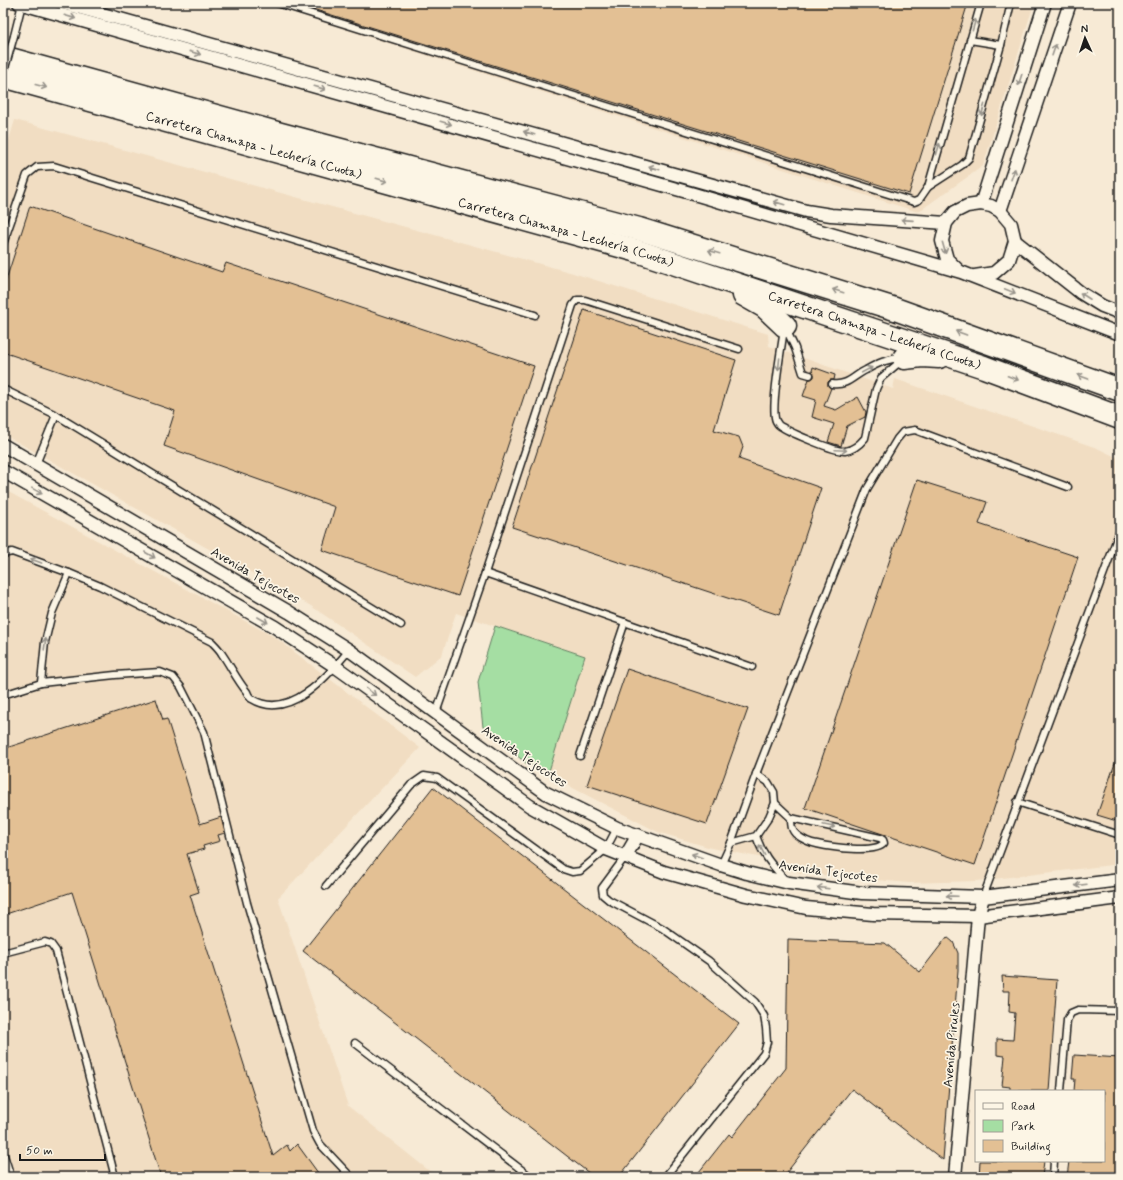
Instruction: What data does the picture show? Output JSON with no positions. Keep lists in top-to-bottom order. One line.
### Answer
{"streets":{"highway":["Carretera Chamapa - Lechería (Cuota)"],"street":["Avenida Tejocotes","Avenida Pirules"]},"crossings":[["Avenida Tejocotes","Avenida Pirules"]],"legend":["Road","Park","Building"],"scale_bar":"50 m","north":"top"}
